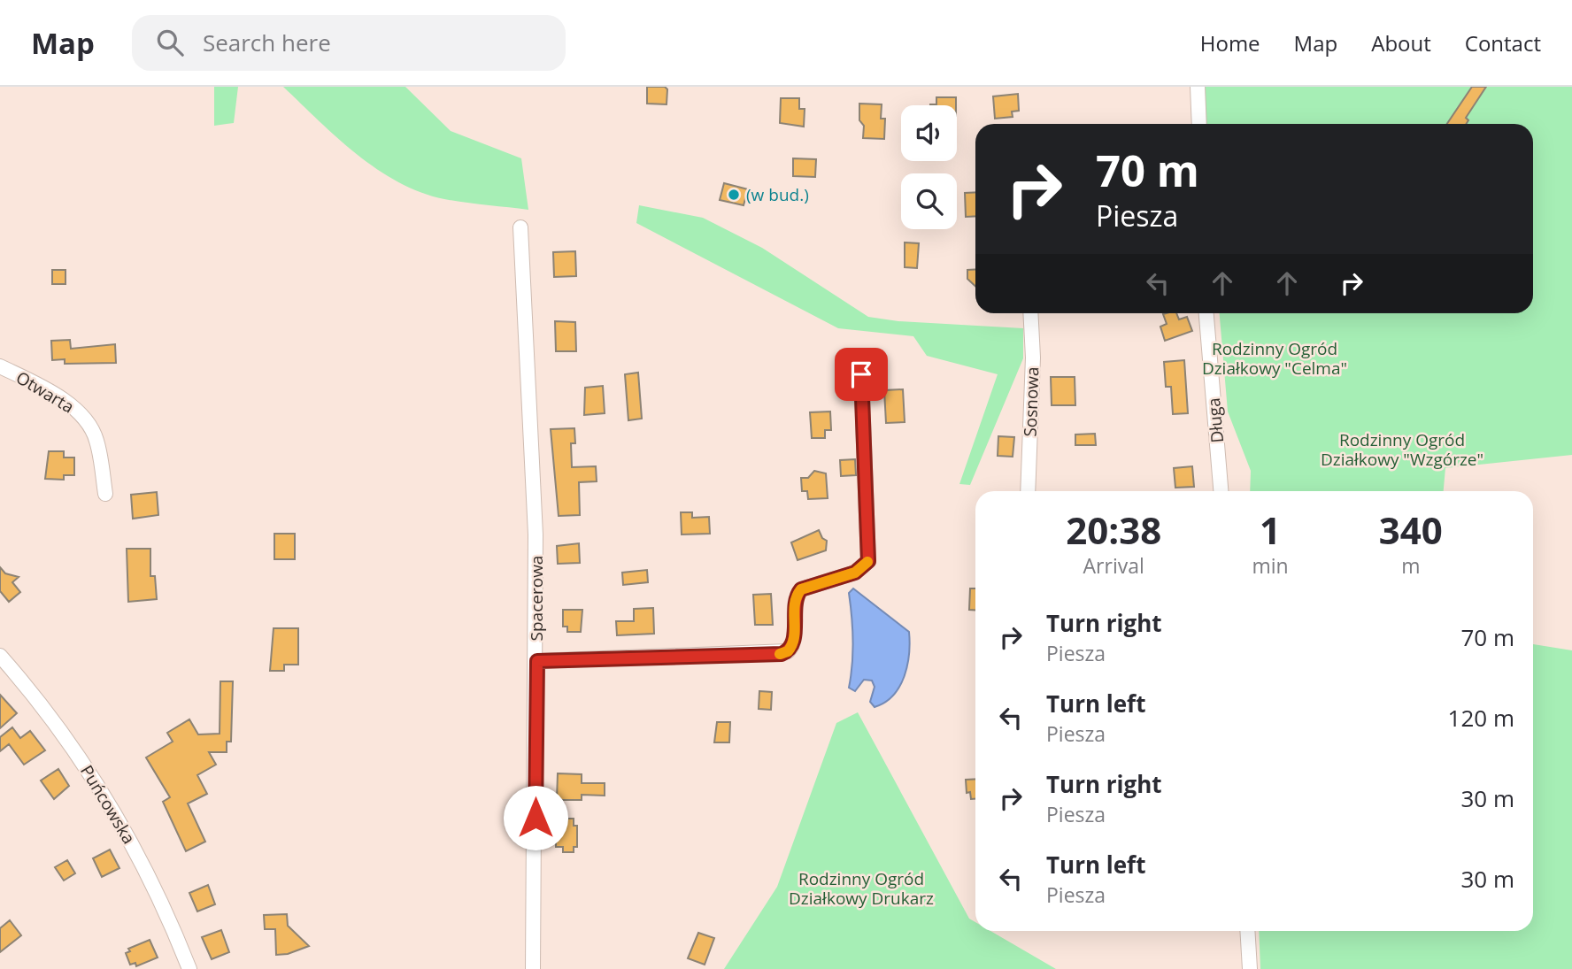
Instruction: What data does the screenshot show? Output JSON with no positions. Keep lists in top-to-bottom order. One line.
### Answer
{"streets":{"street":["Otwarta","Sosnowa","Długa","Spacerowa","Puńcowska"]},"parks":["Rodzinny Ogród Działkowy \"Celma\"","Rodzinny Ogród Działkowy \"Wzgórze\"","Rodzinny Ogród Działkowy Drukarz"],"places":["(w bud.)"],"page":{"header":"Map","search":"Search here","nav":["Home","Map","About","Contact"],"turn":["70 m","Piesza"],"eta":["20:38","Arrival","1","min","340","m"],"list":[{"name":"Turn right","note":"Piesza","value":"70 m"},{"name":"Turn left","note":"Piesza","value":"120 m"},{"name":"Turn right","note":"Piesza","value":"30 m"},{"name":"Turn left","note":"Piesza","value":"30 m"}]}}
